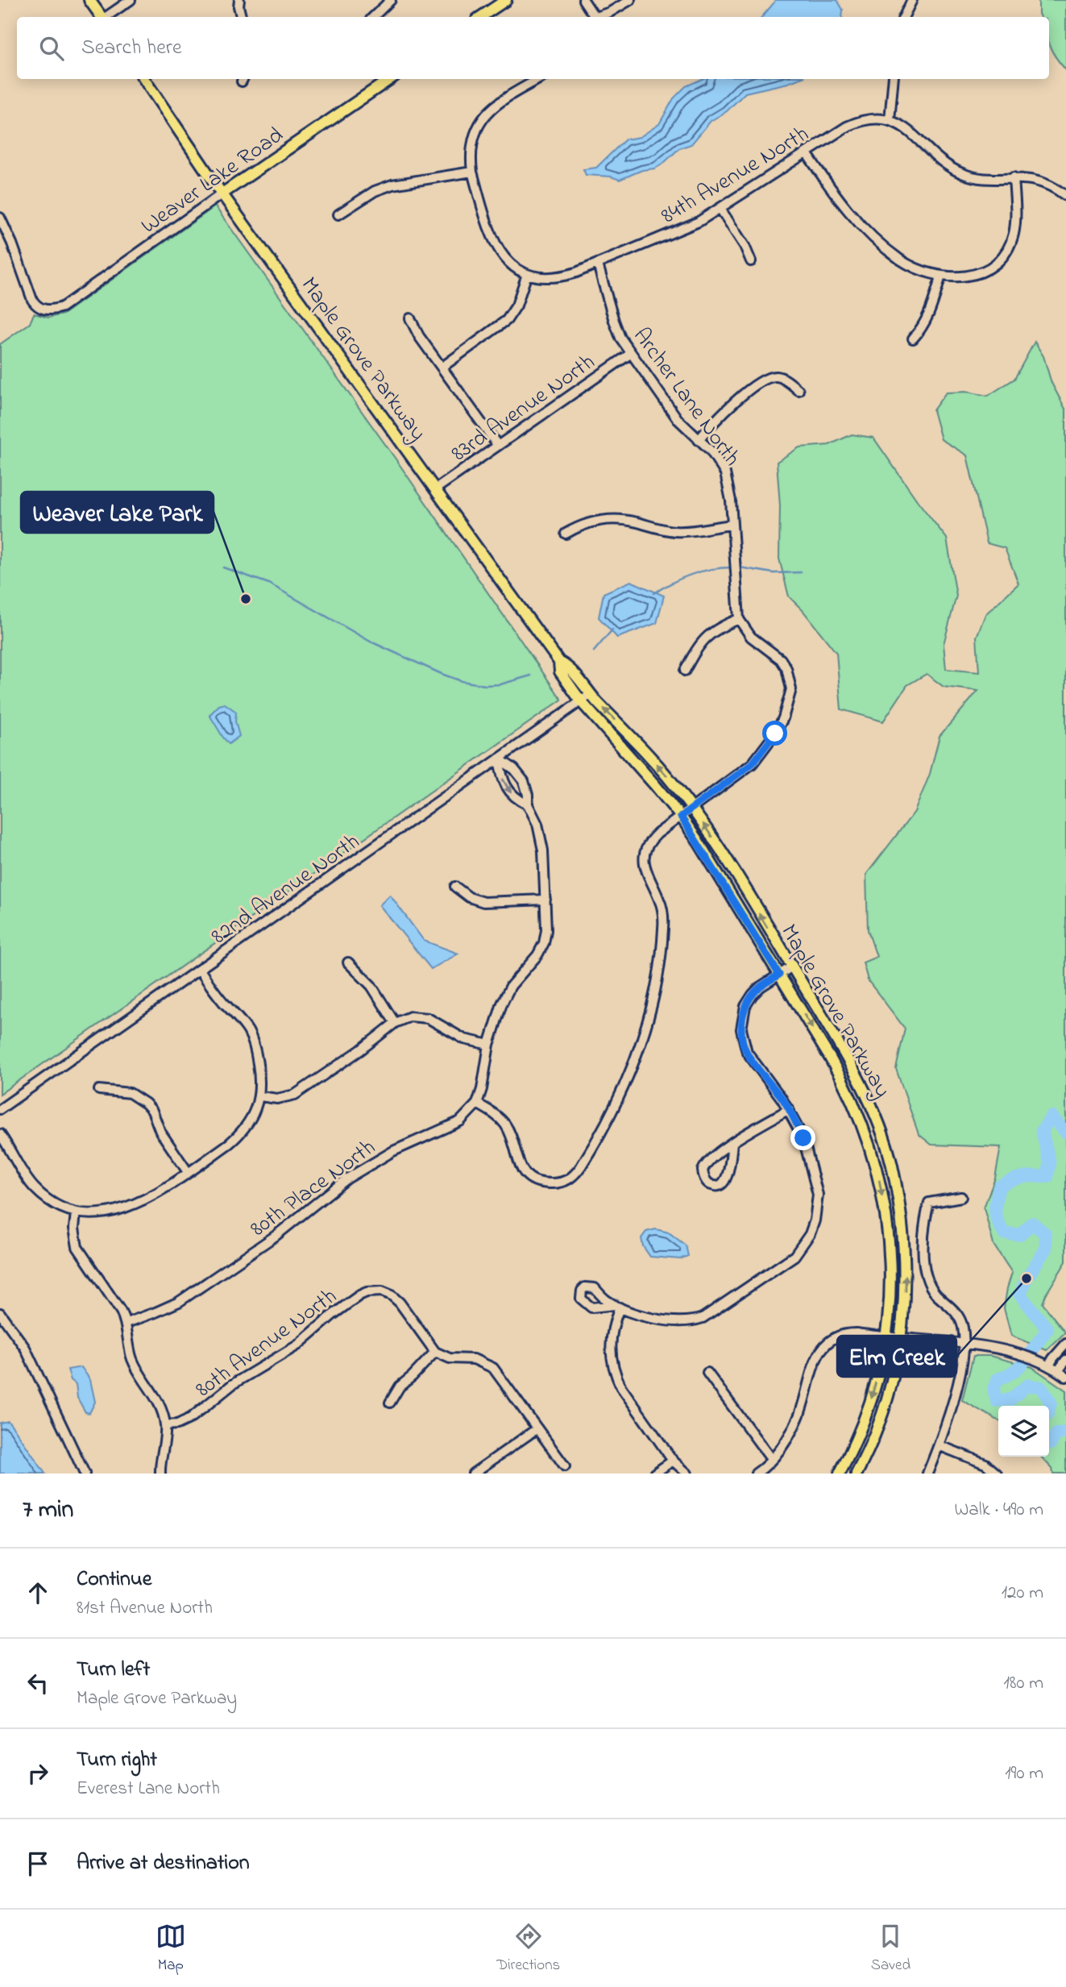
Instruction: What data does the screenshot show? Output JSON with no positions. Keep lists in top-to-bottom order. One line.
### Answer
{"streets":{"main road":["Weaver Lake Road","Maple Grove Parkway"],"street":["84th Avenue North","Archer Lane North","83rd Avenue North","82nd Avenue North","80th Place North","80th Avenue North"]},"crossings":[["84th Avenue North","Archer Lane North"],["Weaver Lake Road","Maple Grove Parkway"],["Maple Grove Parkway","83rd Avenue North"],["Maple Grove Parkway","82nd Avenue North"],["Archer Lane North","83rd Avenue North"]],"places":["Weaver Lake Park","Elm Creek"],"page":{"search":"Search here","heading":["7 min","Walk · 490 m"],"list":[["Continue","81st Avenue North","120 m"],["Turn left","Maple Grove Parkway","180 m"],["Turn right","Everest Lane North","190 m"],"Arrive at destination"],"nav":["Map","Directions","Saved"]}}
